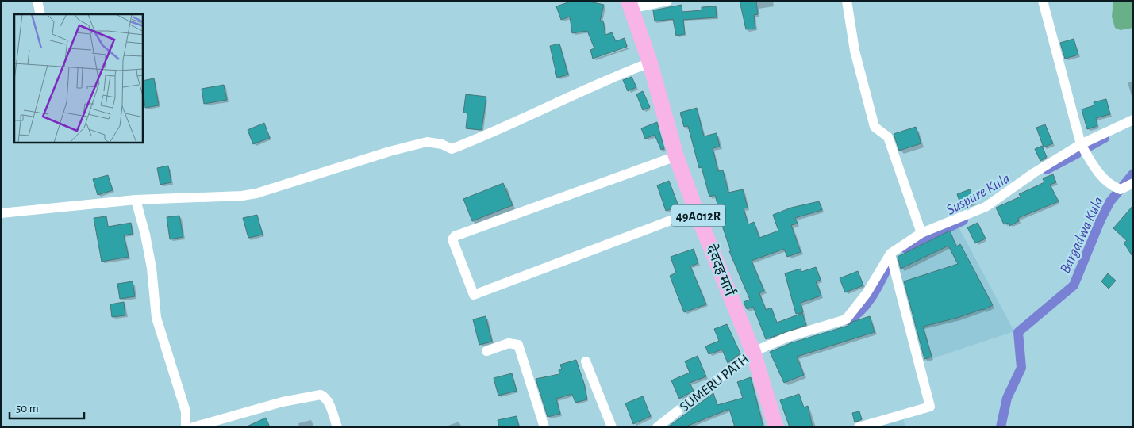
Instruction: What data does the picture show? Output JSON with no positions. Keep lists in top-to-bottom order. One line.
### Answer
{"streets":{"main road":["49A012R","देवदह मार्ग"],"street":["SUMERU PATH"]},"crossings":[["देवदह मार्ग","SUMERU PATH"]],"water":["Suspure Kula","Bargadwa Kula"],"scale_bar":"50 m"}
